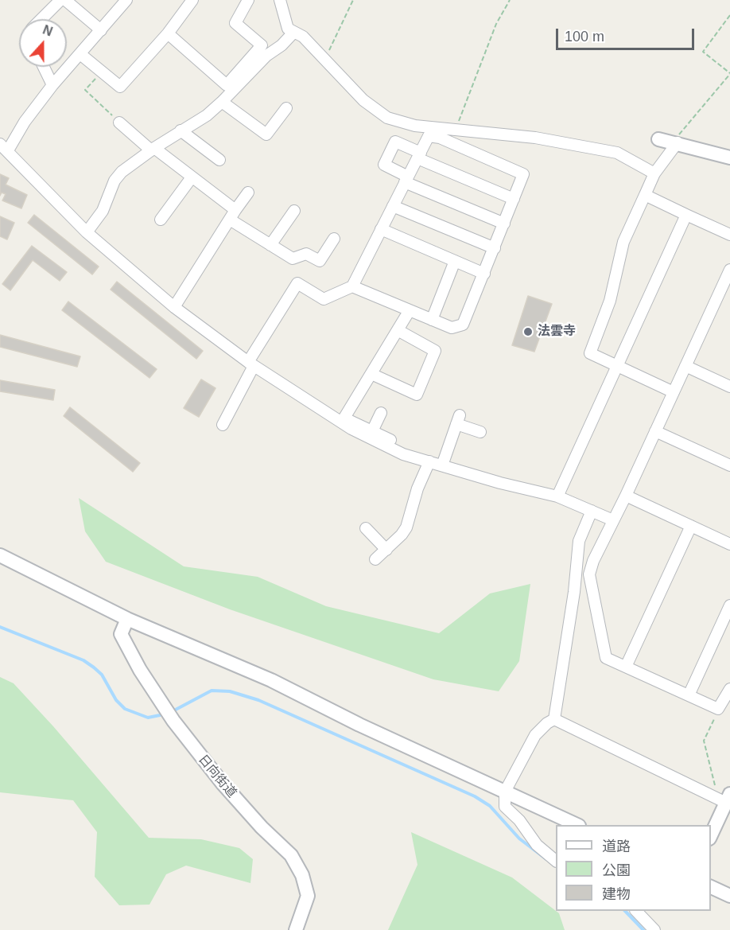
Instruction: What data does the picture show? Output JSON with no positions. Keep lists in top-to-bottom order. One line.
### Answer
{"streets":{"street":["日向街道"]},"places":["法雲寺"],"legend":["道路","公園","建物"],"scale_bar":"100 m","north":"top"}
